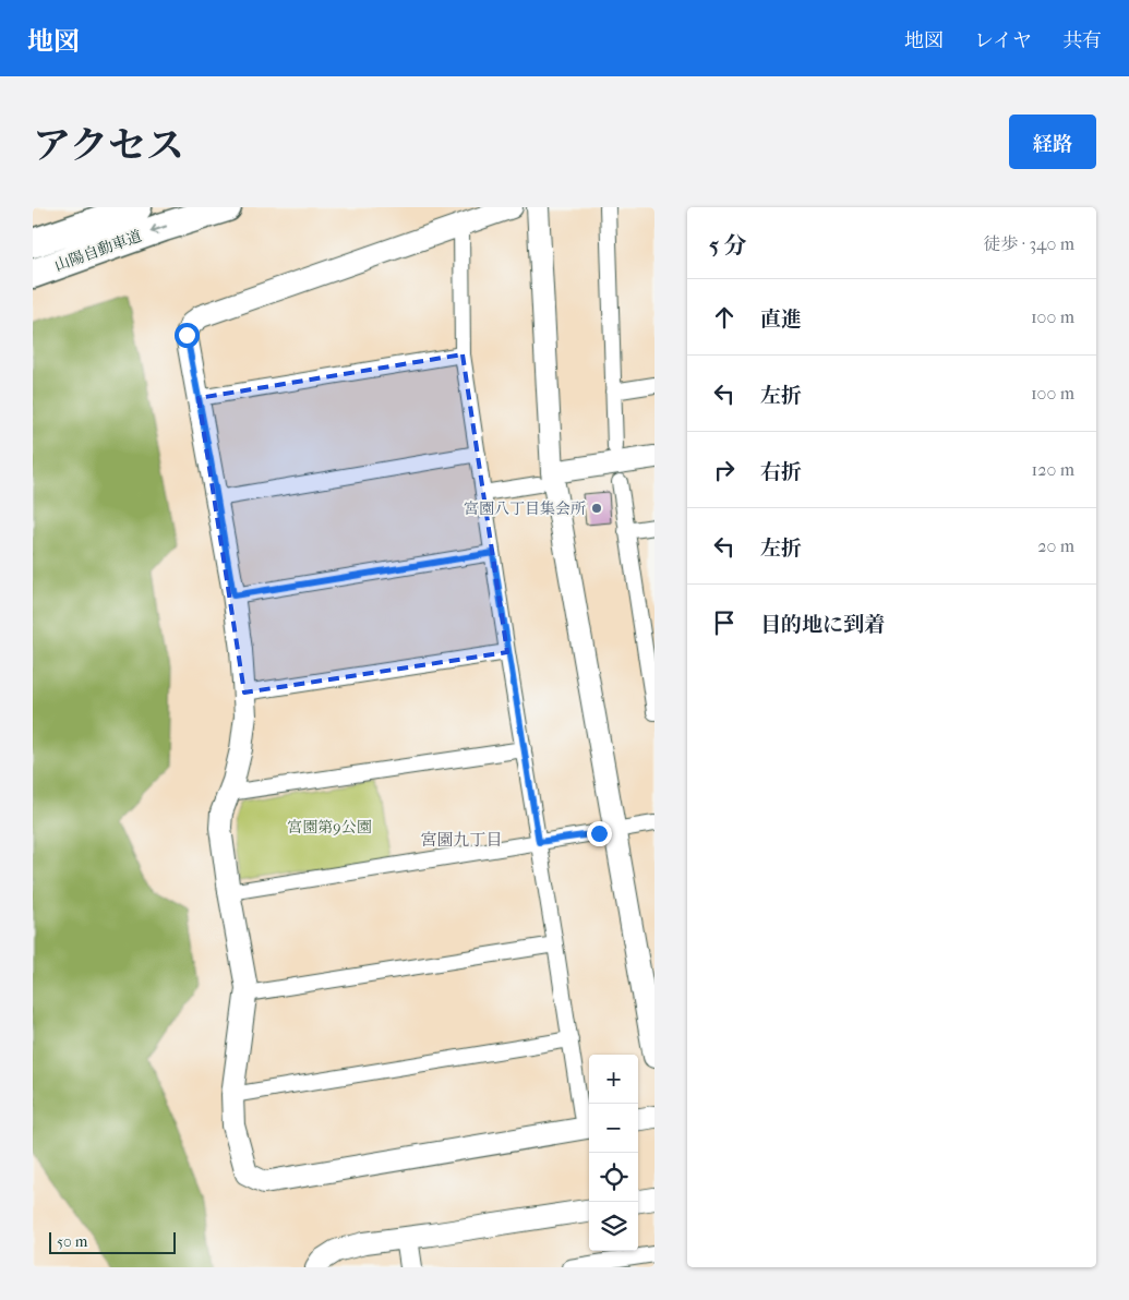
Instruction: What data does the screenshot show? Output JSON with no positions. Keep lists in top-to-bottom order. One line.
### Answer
{"streets":{"highway":["山陽自動車道"]},"districts":["宮園九丁目"],"parks":["宮園第9公園"],"places":["宮園八丁目集会所"],"scale_bar":"50 m","page":{"header":"地図","nav":["地図","レイヤ","共有"],"title":"アクセス","buttons":"経路","heading":["5 分","徒歩 · 340 m"],"list":[["直進","100 m"],["左折","100 m"],["右折","120 m"],["左折","20 m"],"目的地に到着"],"map_buttons":["+","−"],"scale":"50 m"}}
